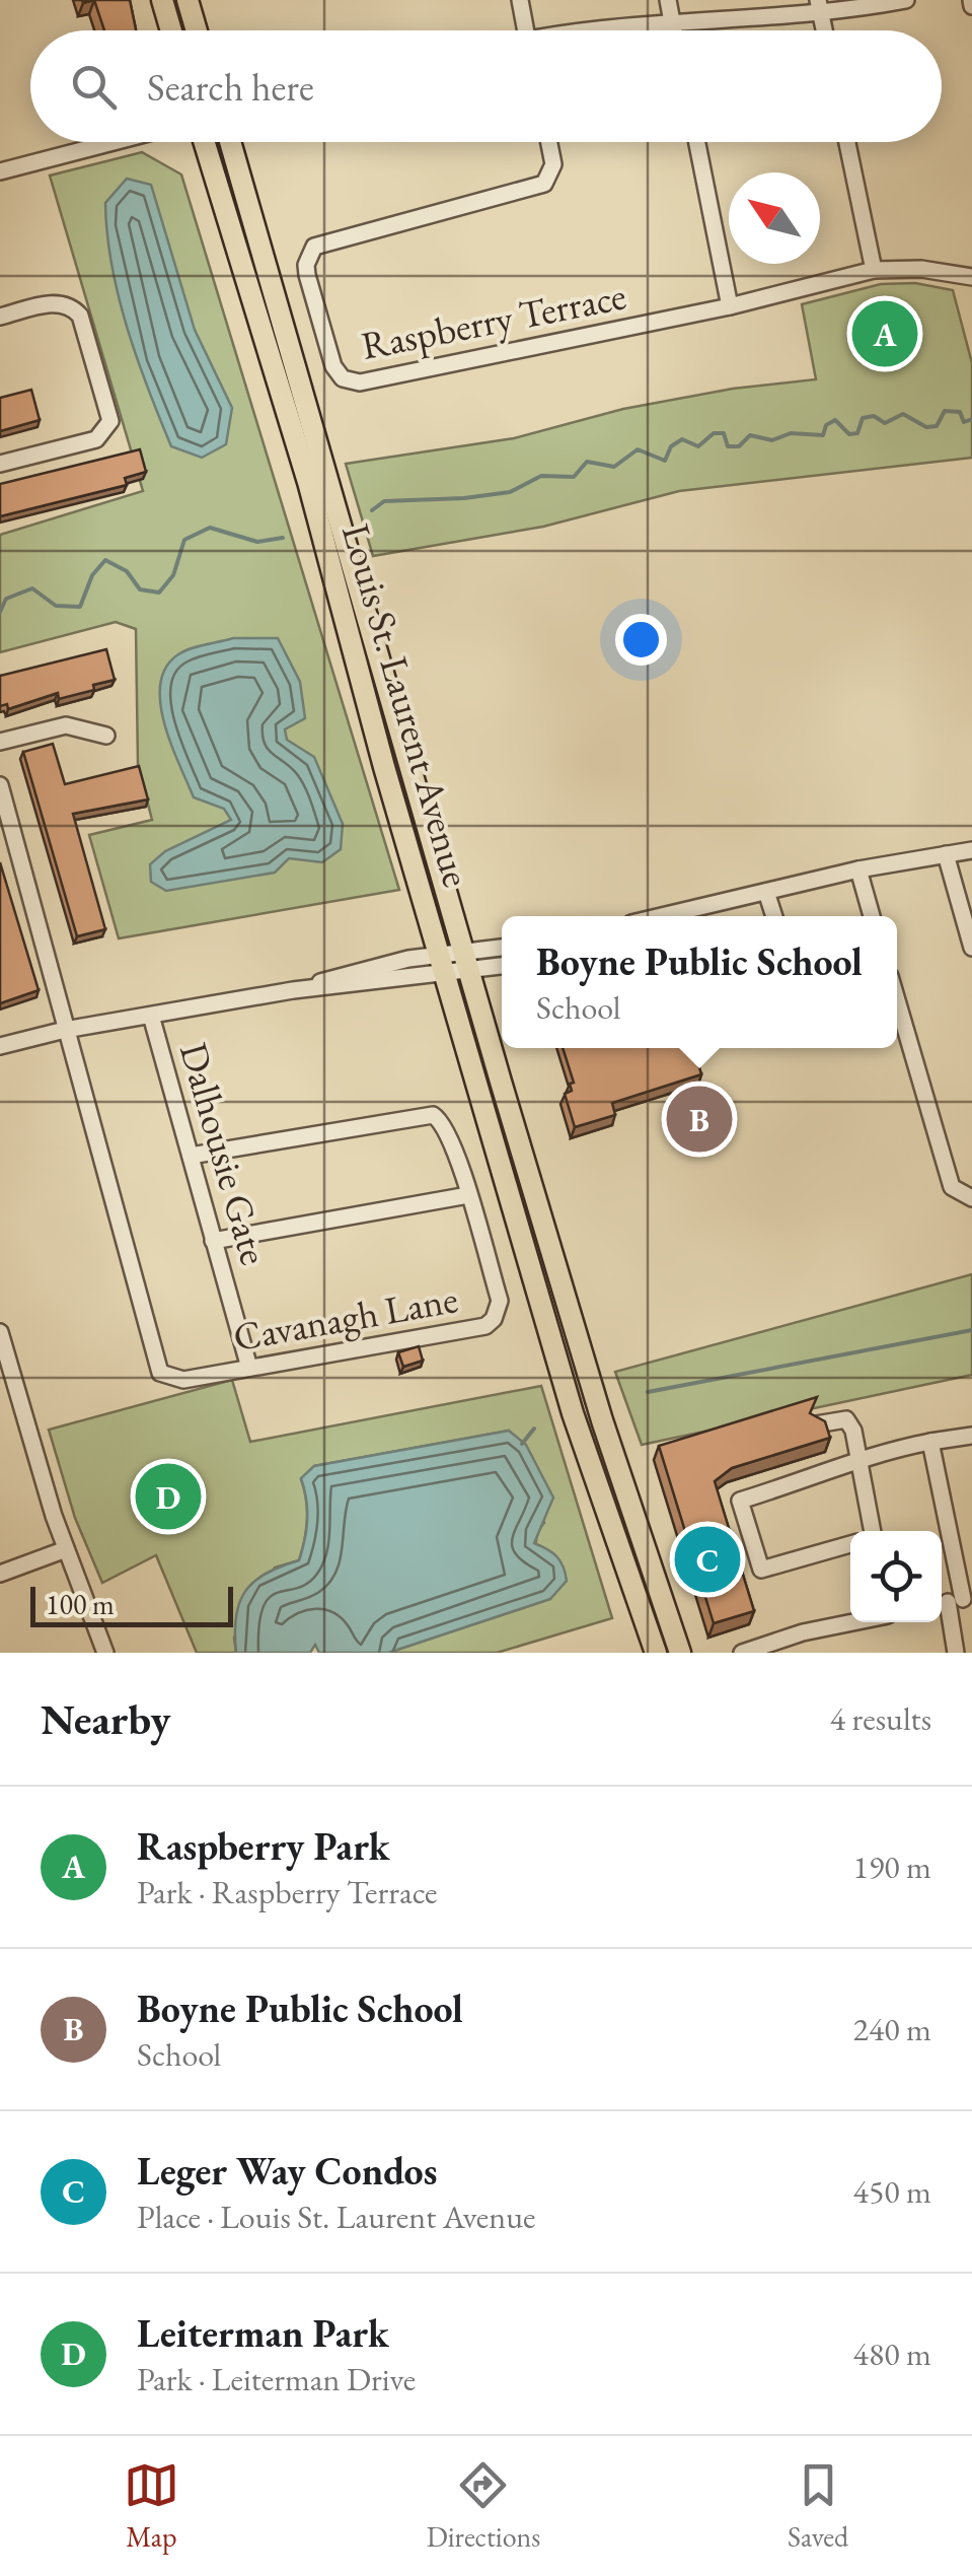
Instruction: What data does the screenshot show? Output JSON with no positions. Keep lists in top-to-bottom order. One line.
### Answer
{"streets":{"main road":["Louis St. Laurent Avenue"],"street":["Raspberry Terrace","Dalhousie Gate","Cavanagh Lane"]},"crossings":[["Dalhousie Gate","Cavanagh Lane"]],"scale_bar":"100 m","north":"top left","page":{"search":"Search here","pins":["A","B","D","C"],"popup":["Boyne Public School","School"],"scale":"100 m","heading":["Nearby","4 results"],"list":[{"mark":"A","name":"Raspberry Park","note":"Park · Raspberry Terrace","value":"190 m"},{"mark":"B","name":"Boyne Public School","note":"School","value":"240 m"},{"mark":"C","name":"Leger Way Condos","note":"Place · Louis St. Laurent Avenue","value":"450 m"},{"mark":"D","name":"Leiterman Park","note":"Park · Leiterman Drive","value":"480 m"}],"nav":["Map","Directions","Saved"]}}
